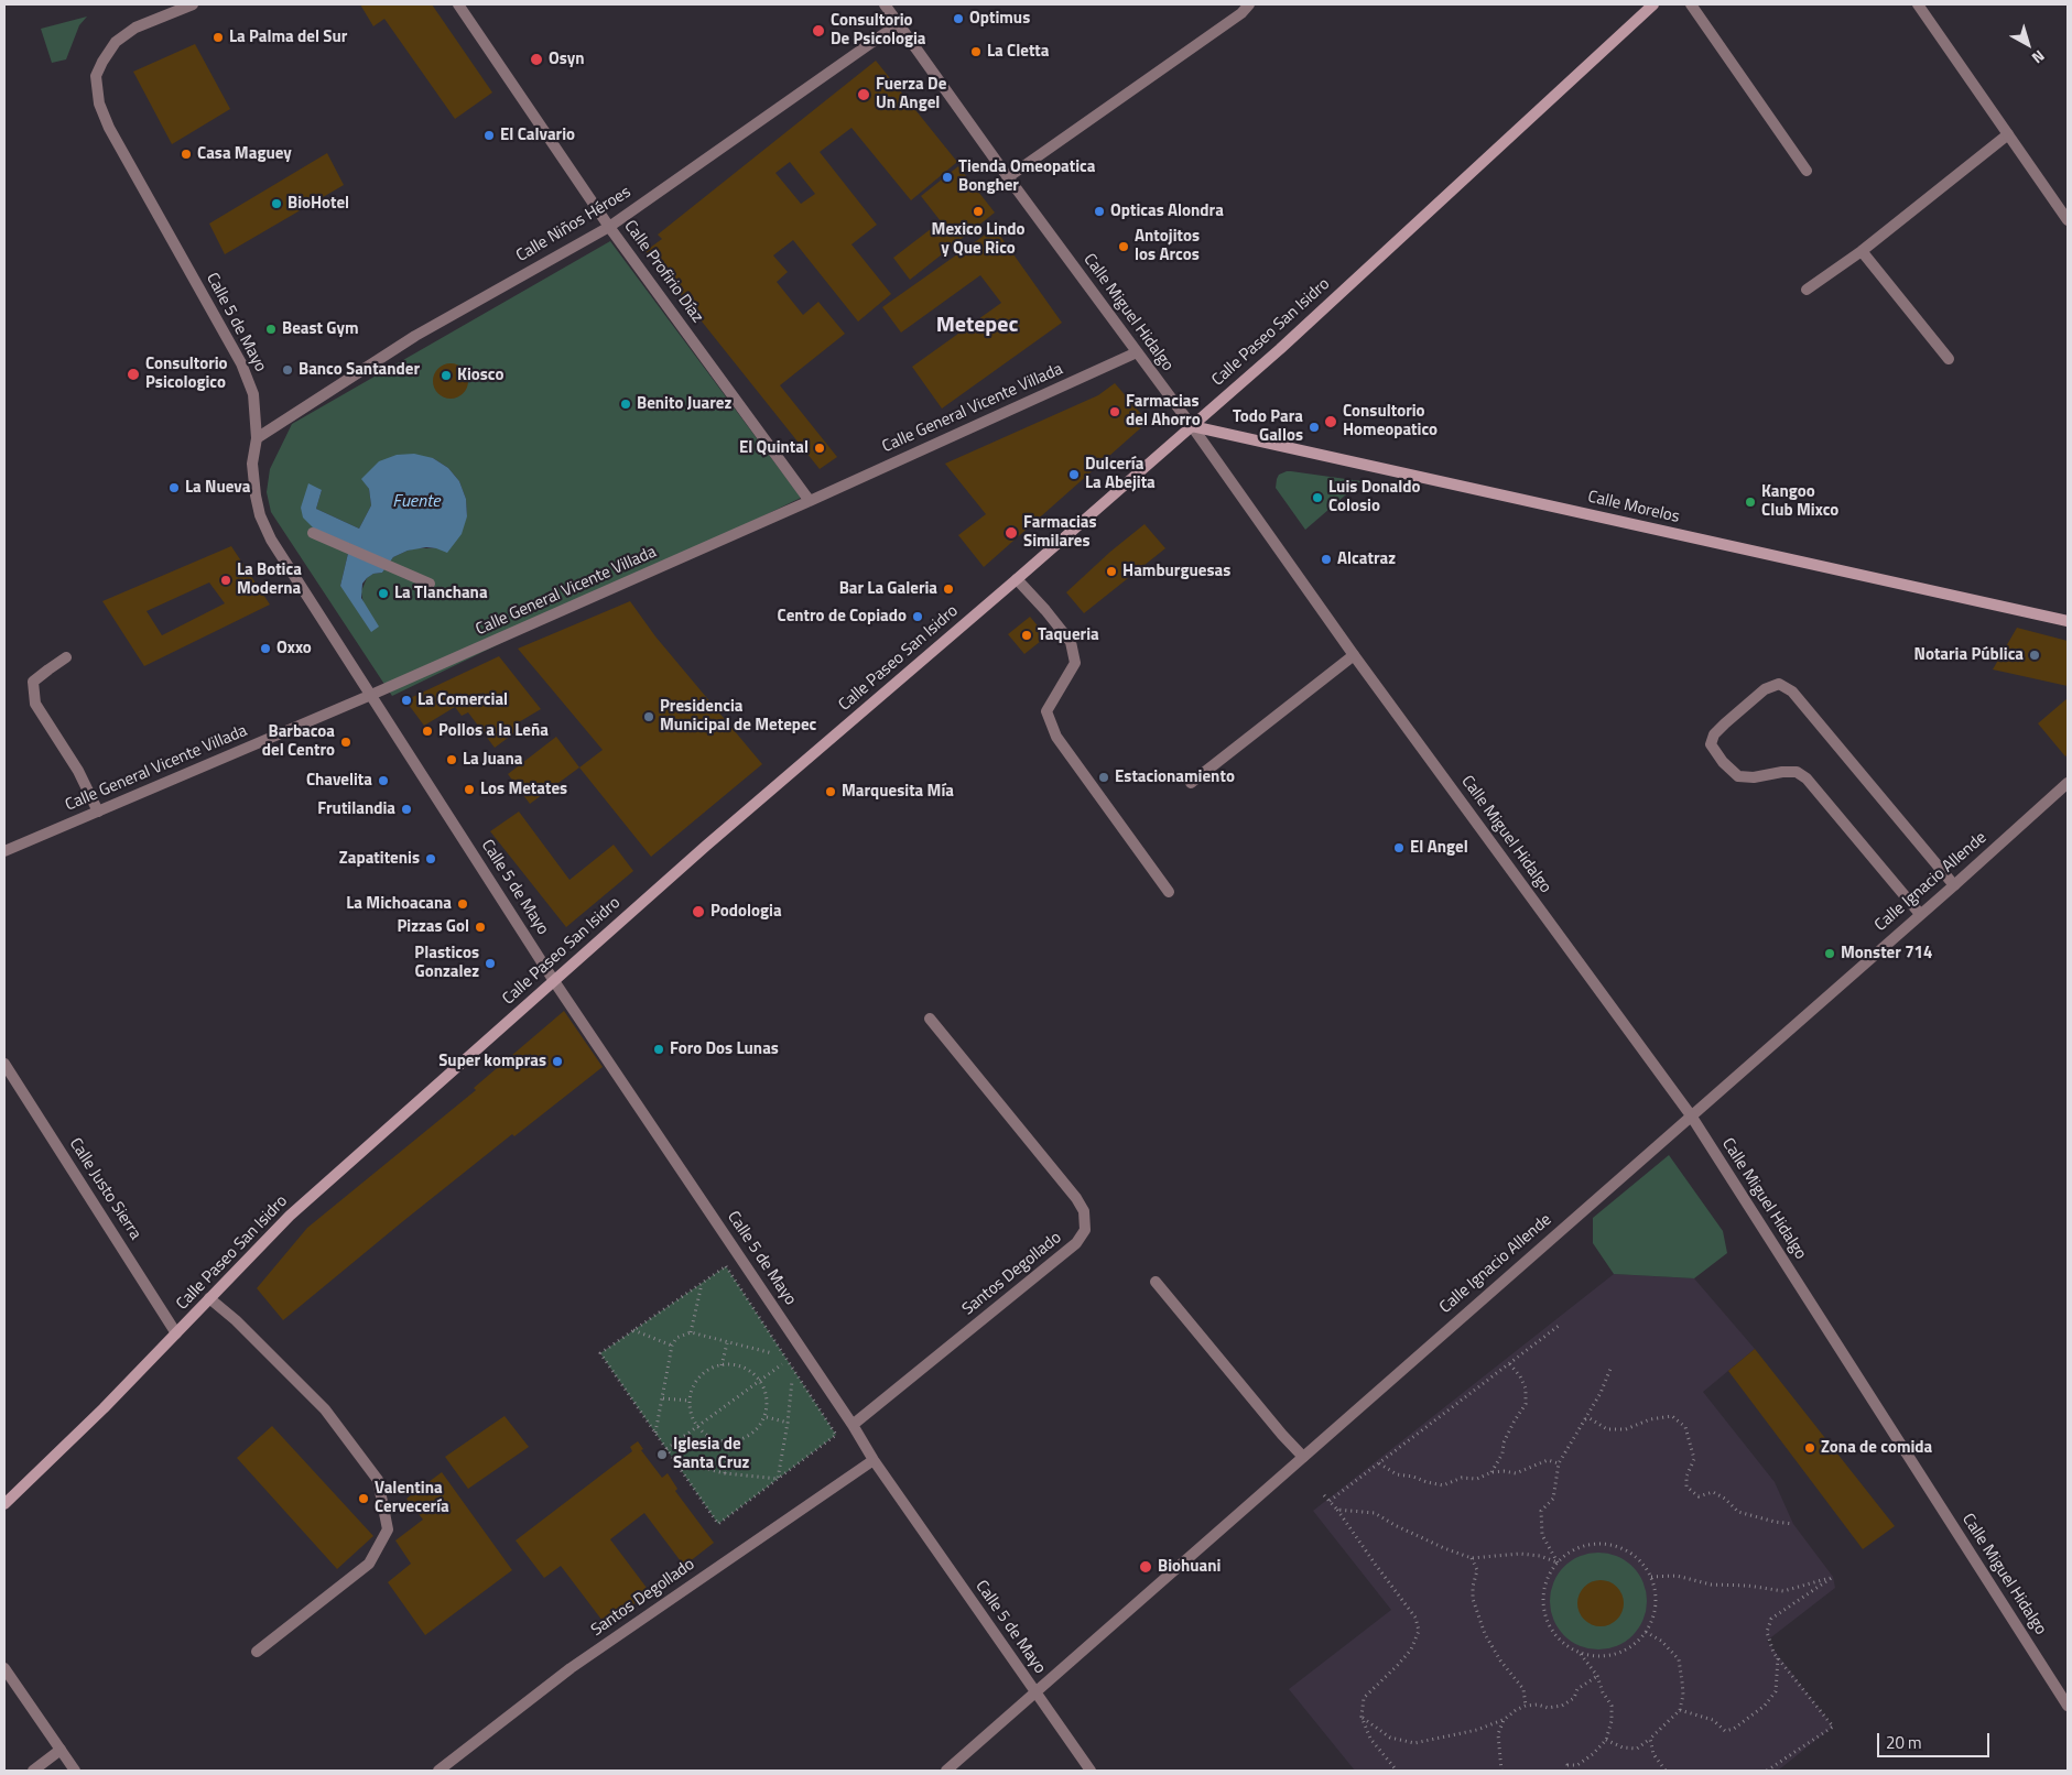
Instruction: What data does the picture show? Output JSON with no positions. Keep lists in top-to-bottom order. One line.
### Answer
{"streets":{"main road":["Calle Paseo San Isidro","Calle Morelos"],"street":["Calle Niños Héroes","Calle Profirio Díaz","Calle Miguel Hidalgo","Calle 5 de Mayo","Calle General Vicente Villada","Calle Ignacio Allende","Calle Justo Sierra","Santos Degollado"]},"crossings":[["Calle Niños Héroes","Calle Profirio Díaz"],["Calle Niños Héroes","Calle Miguel Hidalgo"],["Calle Niños Héroes","Calle 5 de Mayo"],["Calle Profirio Díaz","Calle General Vicente Villada"],["Calle Miguel Hidalgo","Calle Paseo San Isidro"],["Calle Miguel Hidalgo","Calle General Vicente Villada"],["Calle Miguel Hidalgo","Calle Morelos"],["Calle Miguel Hidalgo","Calle Ignacio Allende"],["Calle 5 de Mayo","Calle Paseo San Isidro"],["Calle 5 de Mayo","Calle General Vicente Villada"],["Calle 5 de Mayo","Calle Ignacio Allende"],["Calle 5 de Mayo","Santos Degollado"],["Calle Paseo San Isidro","Calle Morelos"],["Calle Paseo San Isidro","Calle Justo Sierra"]],"districts":["Metepec"],"water":["Fuente"],"places":["Optimus","Consultorio De Psicologia","La Palma del Sur","La Cletta","Osyn","Fuerza De Un Angel","El Calvario","Casa Maguey","Tienda Omeopatica Bongher","BioHotel","Mexico Lindo y Que Rico","Opticas Alondra","Antojitos los Arcos","Beast Gym","Banco Santander","Consultorio Psicologico","Kiosco","Benito Juarez","Farmacias del Ahorro","Consultorio Homeopatico","Todo Para Gallos","El Quintal","Dulcería La Abejita","La Nueva","Luis Donaldo Colosio","Kangoo Club Mixco","Farmacias Similares","Alcatraz","Hamburguesas","La Botica Moderna","Bar La Galeria","La Tlanchana","Centro de Copiado","Taqueria","Oxxo","Notaria Pública","La Comercial","Presidencia Municipal de Metepec","Pollos a la Leña","Barbacoa del Centro","La Juana","Estacionamiento","Chavelita","Los Metates","Marquesita Mía","Frutilandia","El Angel","Zapatitenis","La Michoacana","Podologia","Pizzas Gol","Monster 714","Plasticos Gonzalez","Foro Dos Lunas","Super kompras","Zona de comida","Iglesia de Santa Cruz","Valentina Cervecería","Biohuani"],"scale_bar":"20 m","north":"bottom right"}
